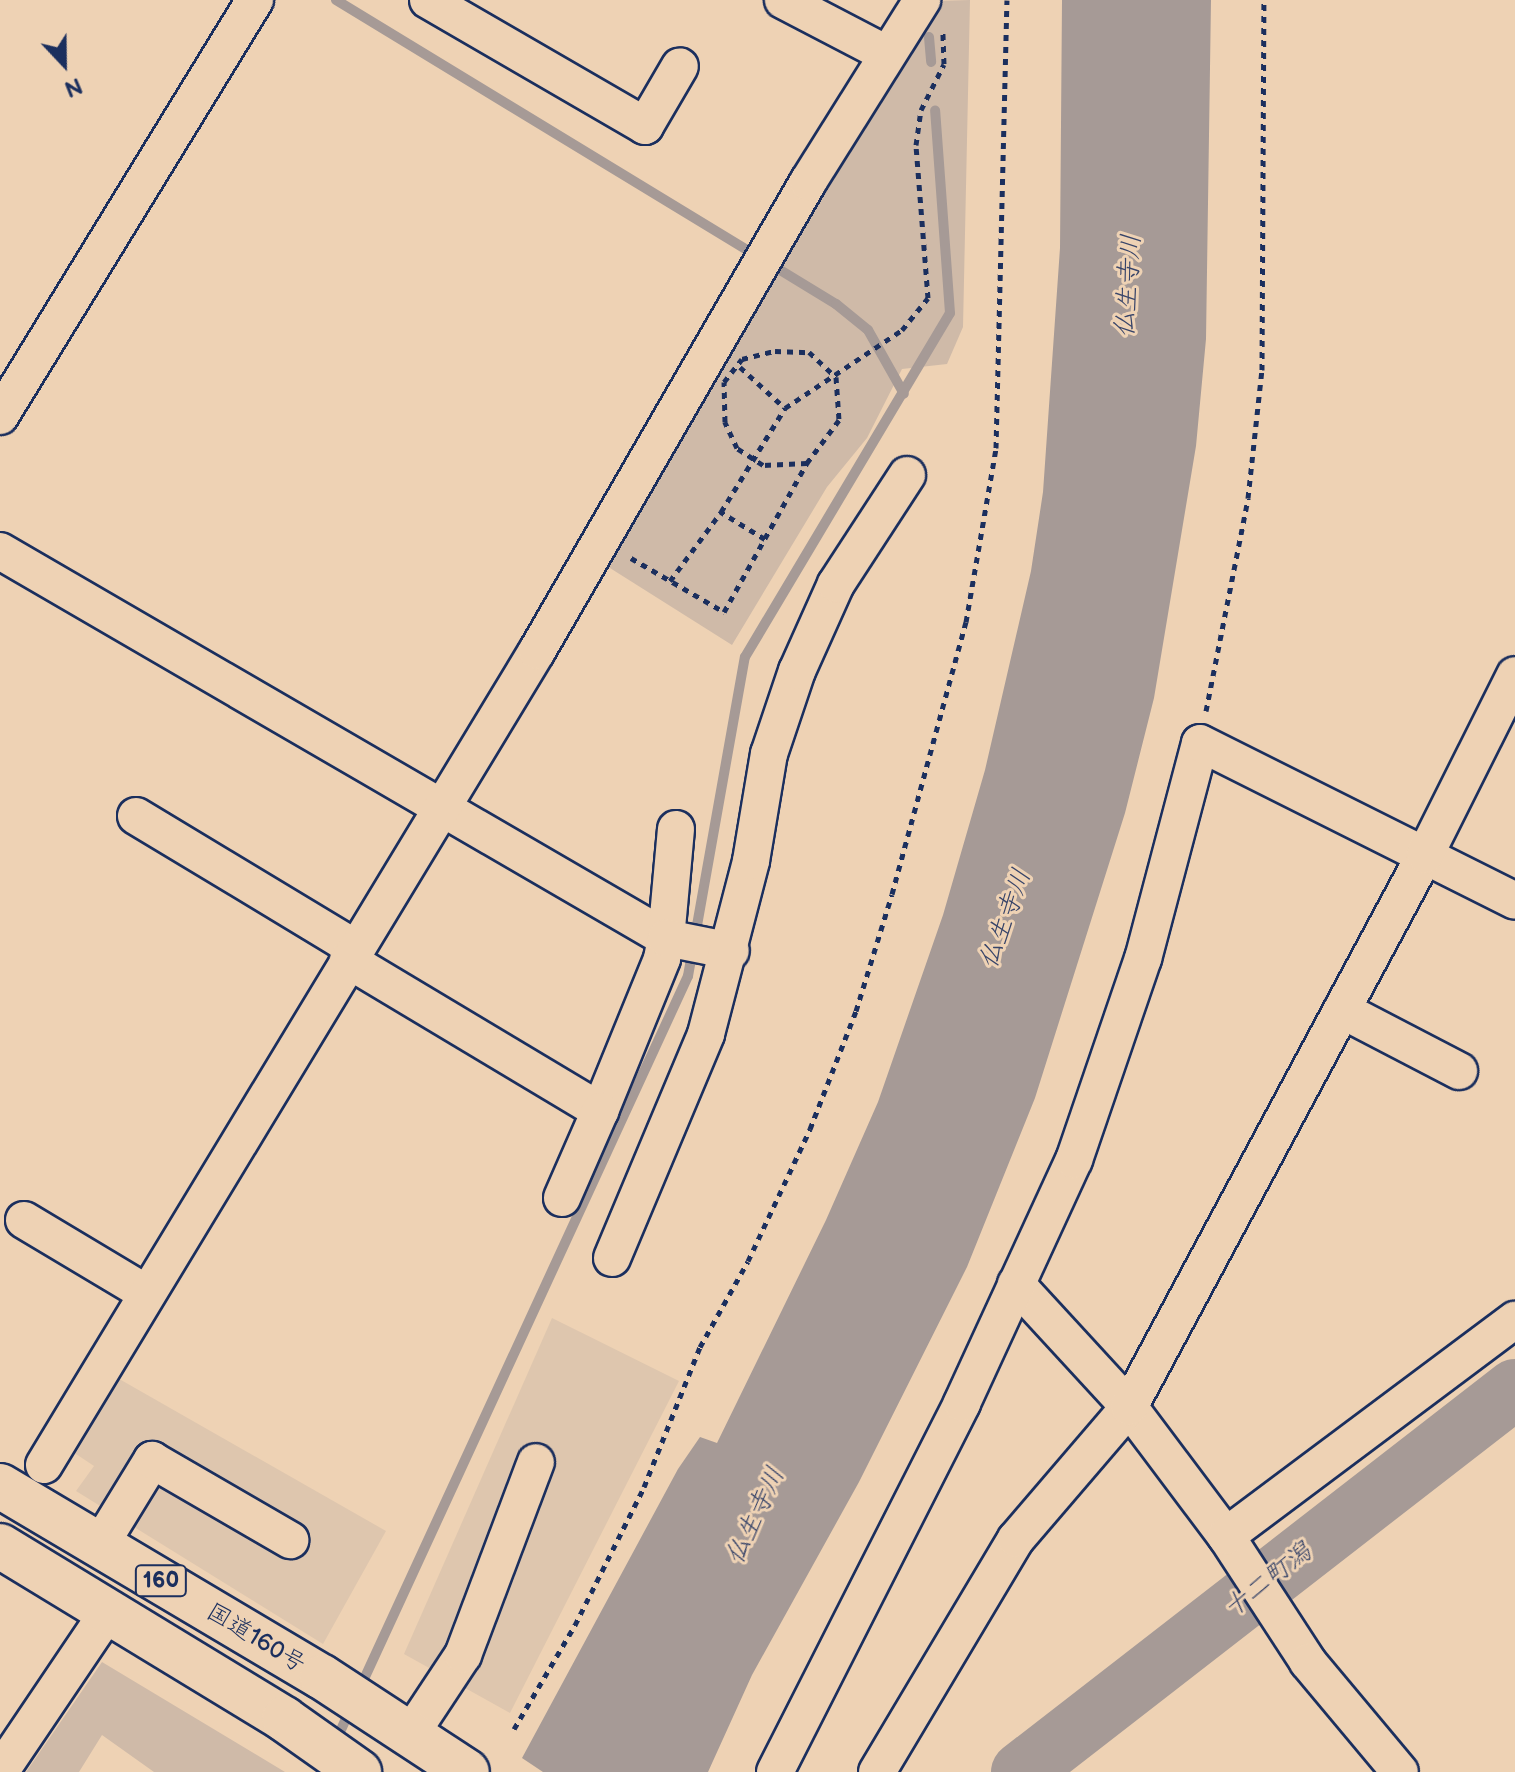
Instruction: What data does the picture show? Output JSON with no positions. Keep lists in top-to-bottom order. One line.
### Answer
{"streets":{"highway":["160","国道160号"]},"water":["仏生寺川","十二町潟"],"north":"bottom"}
